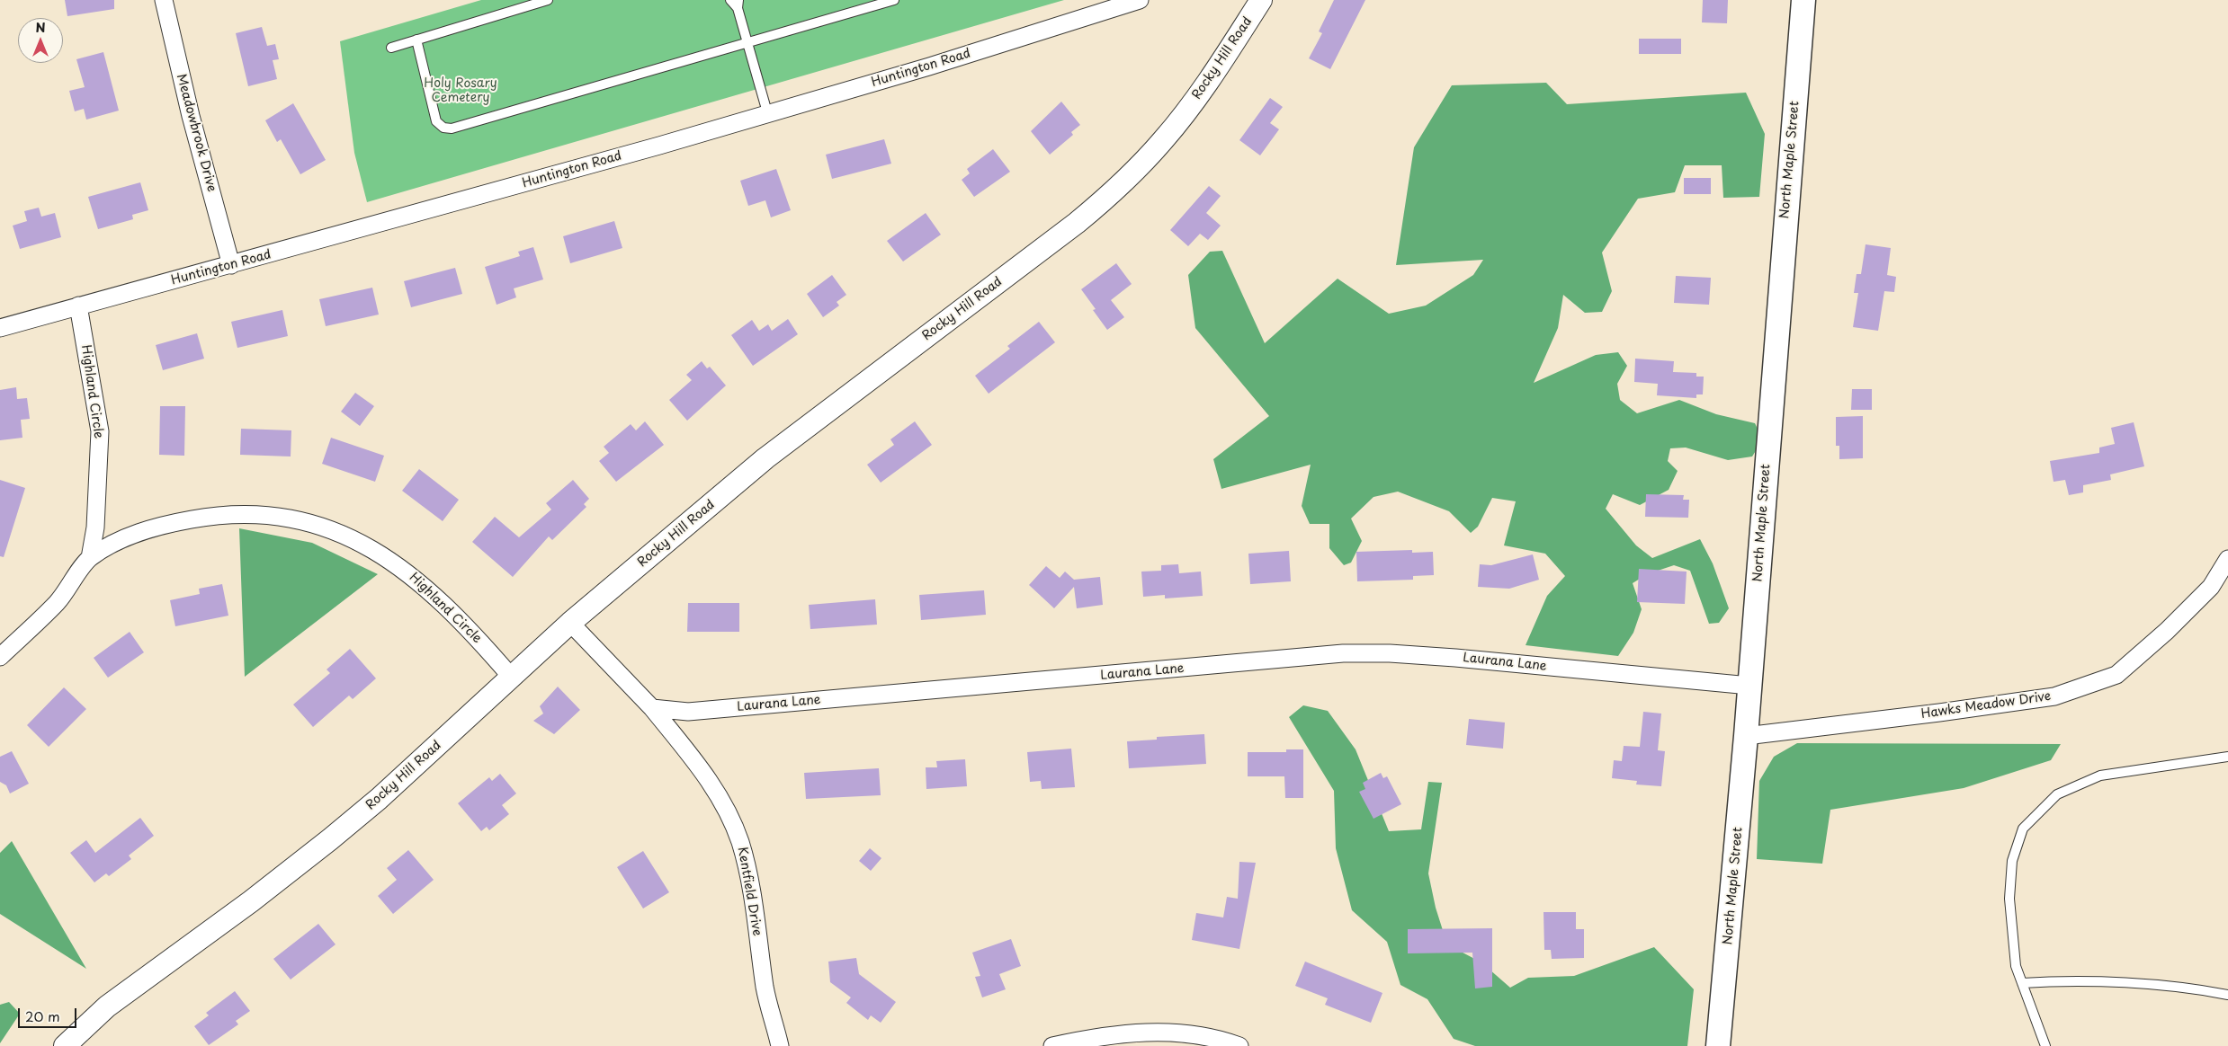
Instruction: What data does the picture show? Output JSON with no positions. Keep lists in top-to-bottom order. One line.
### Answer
{"streets":{"main road":["North Maple Street"],"street":["Rocky Hill Road","Huntington Road","Meadowbrook Drive","Highland Circle","Laurana Lane","Hawks Meadow Drive","Kentfield Drive"]},"crossings":[["Rocky Hill Road","Highland Circle"],["Huntington Road","Meadowbrook Drive"],["Huntington Road","Highland Circle"],["North Maple Street","Laurana Lane"],["North Maple Street","Hawks Meadow Drive"],["Laurana Lane","Kentfield Drive"]],"parks":["Holy Rosary Cemetery"],"scale_bar":"20 m","north":"top"}
